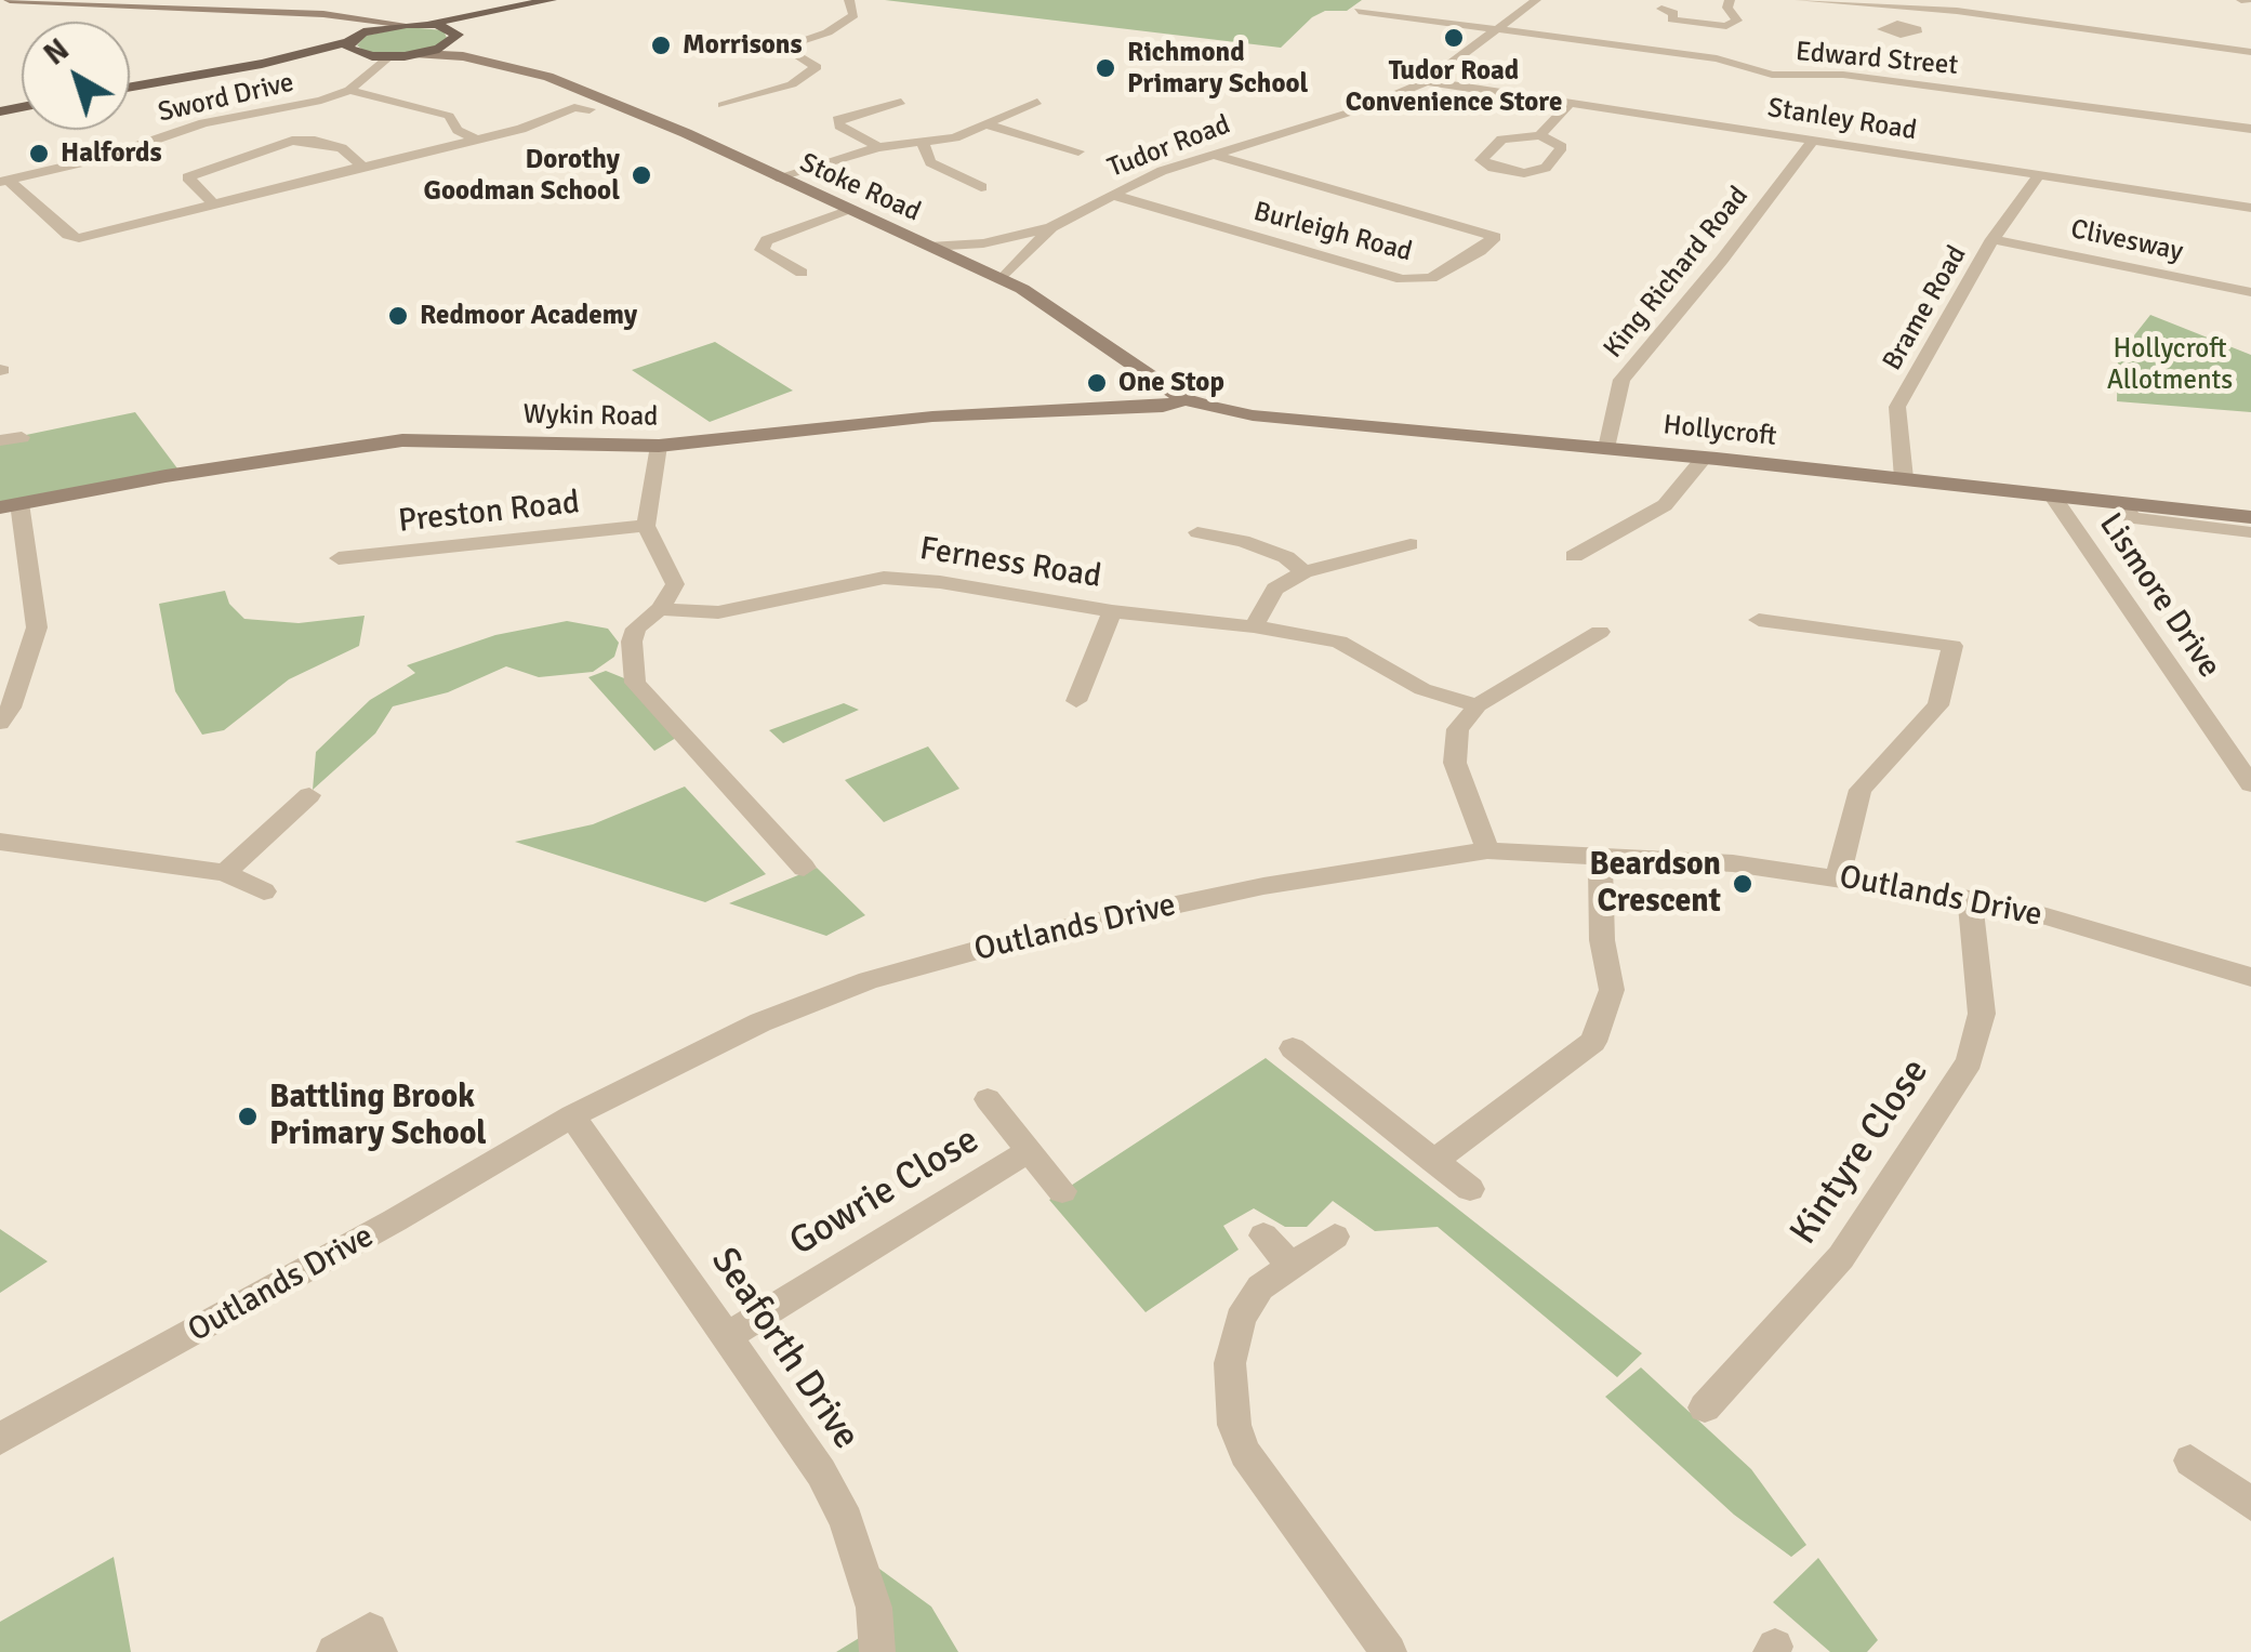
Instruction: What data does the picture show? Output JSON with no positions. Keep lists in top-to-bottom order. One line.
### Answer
{"streets":{"street":["Edward Street","Sword Drive","Stanley Road","Tudor Road","Stoke Road","Burleigh Road","Clivesway","King Richard Road","Brame Road","Wykin Road","Hollycroft","Preston Road","Ferness Road","Lismore Drive","Outlands Drive","Kintyre Close","Gowrie Close","Seaforth Drive"]},"crossings":[["Edward Street","Tudor Road"],["Stanley Road","Tudor Road"],["Stanley Road","King Richard Road"],["Stanley Road","Brame Road"],["Tudor Road","Stoke Road"],["Tudor Road","Burleigh Road"],["Stoke Road","Wykin Road"],["Stoke Road","Hollycroft"],["Clivesway","Brame Road"],["King Richard Road","Hollycroft"],["Brame Road","Hollycroft"],["Wykin Road","Hollycroft"],["Hollycroft","Lismore Drive"],["Outlands Drive","Kintyre Close"],["Outlands Drive","Seaforth Drive"],["Gowrie Close","Seaforth Drive"]],"parks":["Hollycroft Allotments"],"places":["Tudor Road Convenience Store","Morrisons","Richmond Primary School","Halfords","Dorothy Goodman School","Redmoor Academy","One Stop","Beardson Crescent","Battling Brook Primary School"],"north":"top left"}
